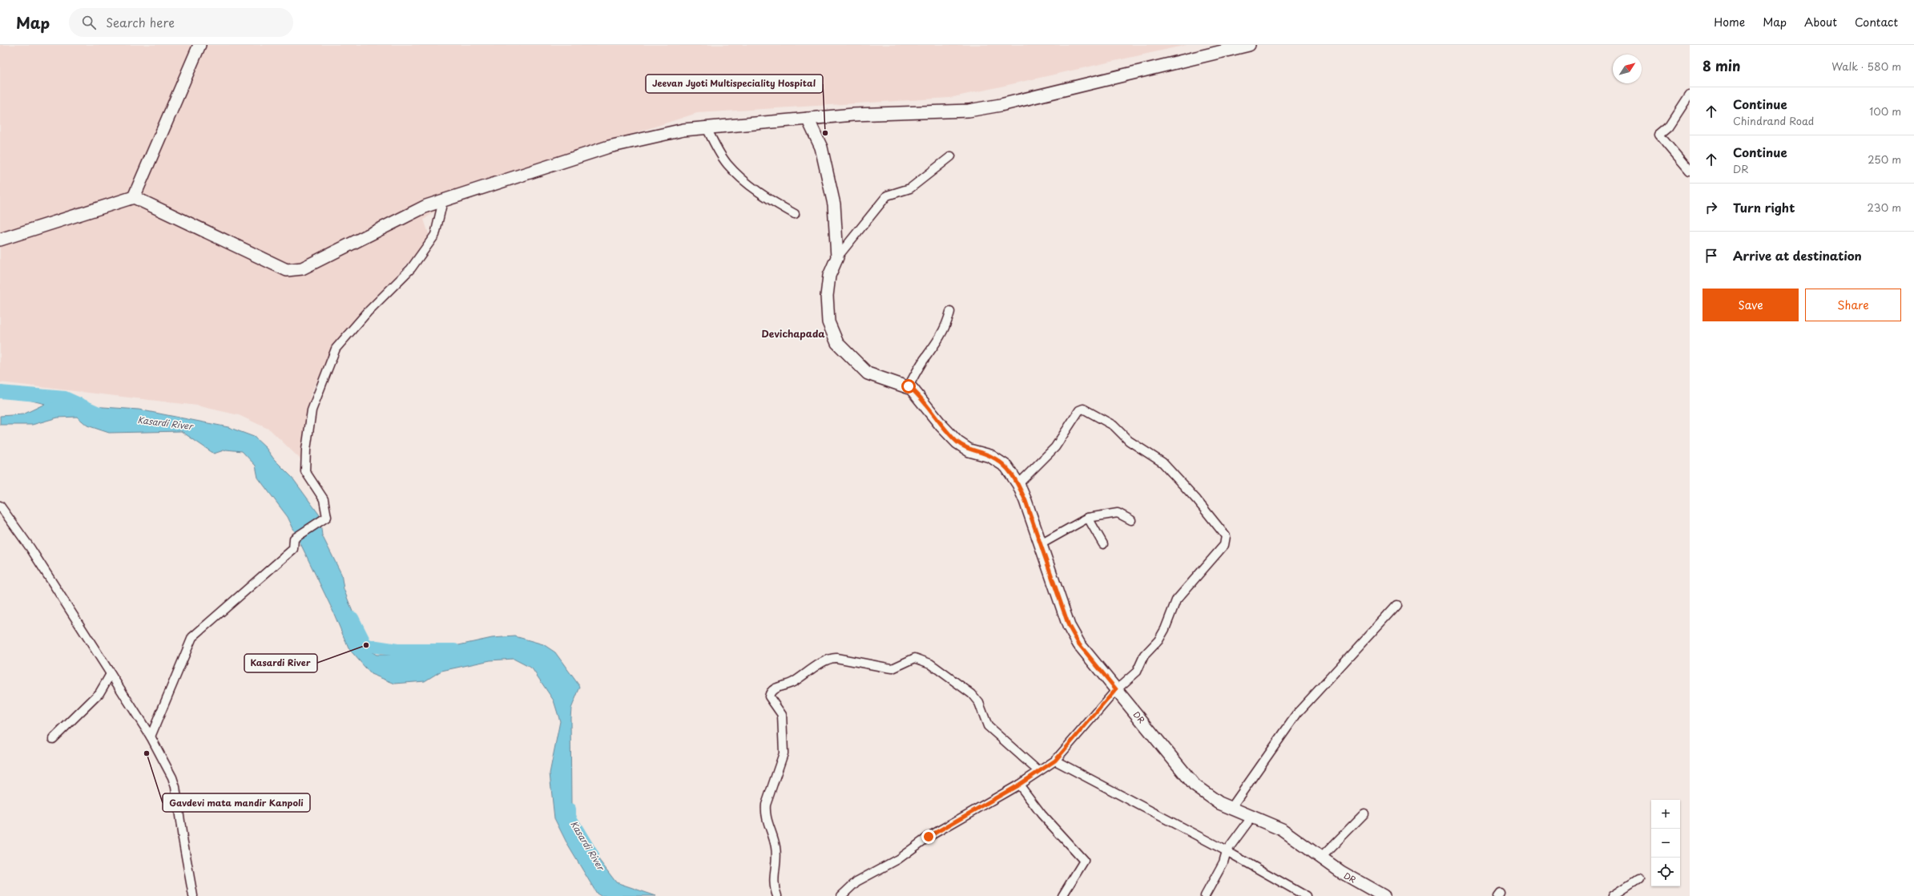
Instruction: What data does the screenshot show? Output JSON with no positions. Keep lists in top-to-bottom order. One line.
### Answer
{"streets":{"main road":["DR"]},"districts":["Devichapada"],"water":["Kasardi River"],"places":["Jeevan Jyoti Multispeciality Hospital","Kasardi River","Gavdevi mata mandir Kanpoli"],"north":"top right","page":{"header":"Map","search":"Search here","nav":["Home","Map","About","Contact"],"heading":["8 min","Walk · 580 m"],"list":[["Continue","Chindrand Road","100 m"],["Continue","DR","250 m"],["Turn right","230 m"],"Arrive at destination"],"buttons":["Save","Share"],"map_buttons":["+","−"]}}
